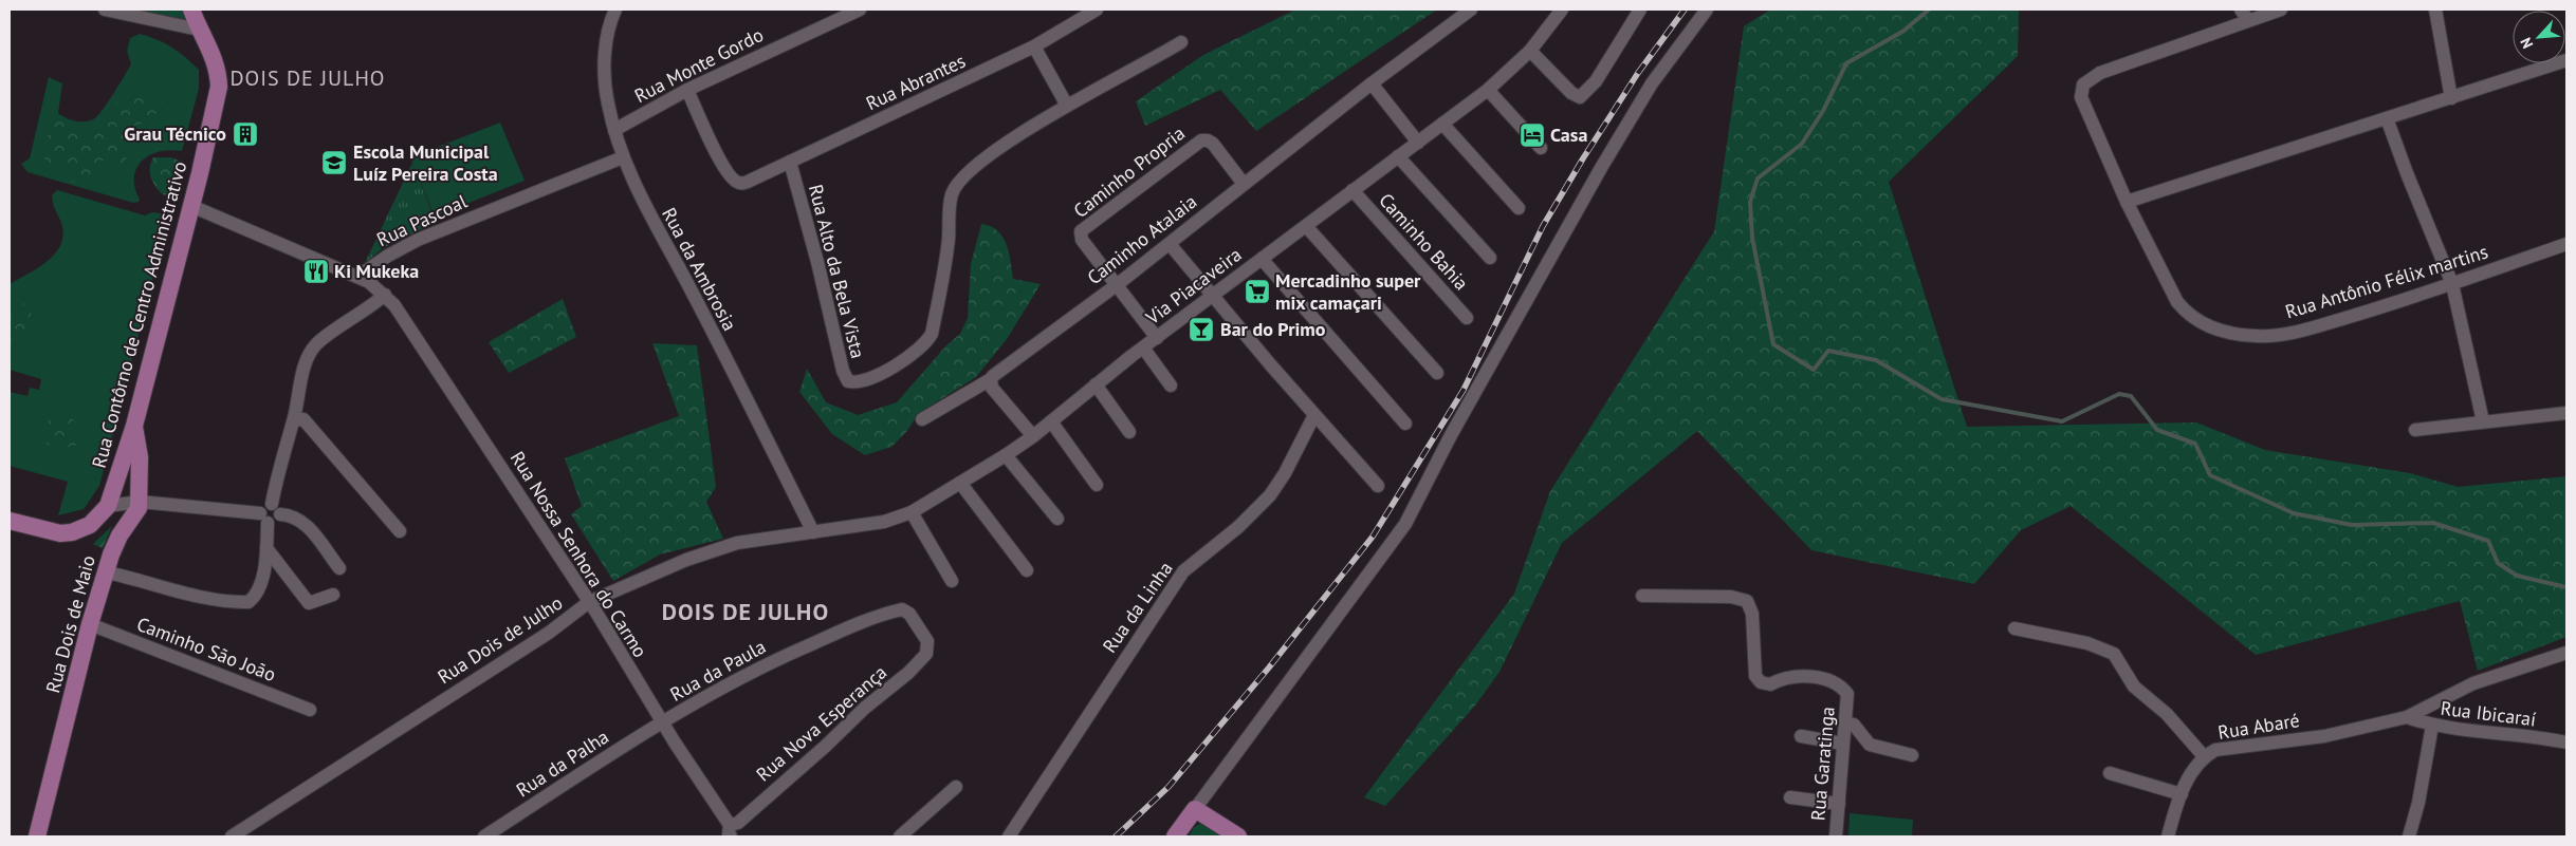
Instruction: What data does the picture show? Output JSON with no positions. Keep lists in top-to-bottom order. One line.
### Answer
{"streets":{"main road":["Rua Contôrno de Centro Administrativo","Rua Dois de Maio"],"street":["Rua Monte Gordo","Rua Abrantes","Caminho Propria","Rua Pascoal","Caminho Atalaia","Caminho Bahia","Rua da Ambrosia","Rua Alto da Bela Vista","Rua Antônio Félix martins","Via Piacaveira","Rua Nossa Senhora do Carmo","Rua da Linha","Rua Dois de Julho","Caminho São João","Rua da Paula","Rua Ibicaraí","Rua Nova Esperança","Rua Abaré","Rua da Palha","Rua Garatinga"]},"crossings":[["Rua Monte Gordo","Rua Abrantes"],["Rua Monte Gordo","Rua da Ambrosia"],["Rua Abrantes","Rua Alto da Bela Vista"],["Caminho Propria","Caminho Atalaia"],["Rua Pascoal","Rua da Ambrosia"],["Rua Pascoal","Rua Nossa Senhora do Carmo"],["Caminho Bahia","Via Piacaveira"],["Rua da Ambrosia","Via Piacaveira"],["Rua da Ambrosia","Rua Dois de Julho"],["Via Piacaveira","Rua Dois de Julho"],["Rua Contôrno de Centro Administrativo","Rua Nossa Senhora do Carmo"],["Rua Contôrno de Centro Administrativo","Rua Dois de Maio"],["Rua Nossa Senhora do Carmo","Rua Dois de Julho"],["Rua Nossa Senhora do Carmo","Rua da Paula"],["Rua Nossa Senhora do Carmo","Rua Nova Esperança"],["Rua Nossa Senhora do Carmo","Rua da Palha"],["Rua Dois de Maio","Caminho São João"],["Rua da Paula","Rua Nova Esperança"],["Rua da Paula","Rua da Palha"],["Rua Ibicaraí","Rua Abaré"]],"districts":["DOIS DE JULHO","DOIS DE JULHO"],"places":{"building":["Grau Técnico"],"hotel":["Casa"],"school or university":["Escola Municipal Luíz Pereira Costa"],"restaurant":["Ki Mukeka"],"supermarket":["Mercadinho super mix camaçari"],"bar":["Bar do Primo"]},"north":"bottom left"}
